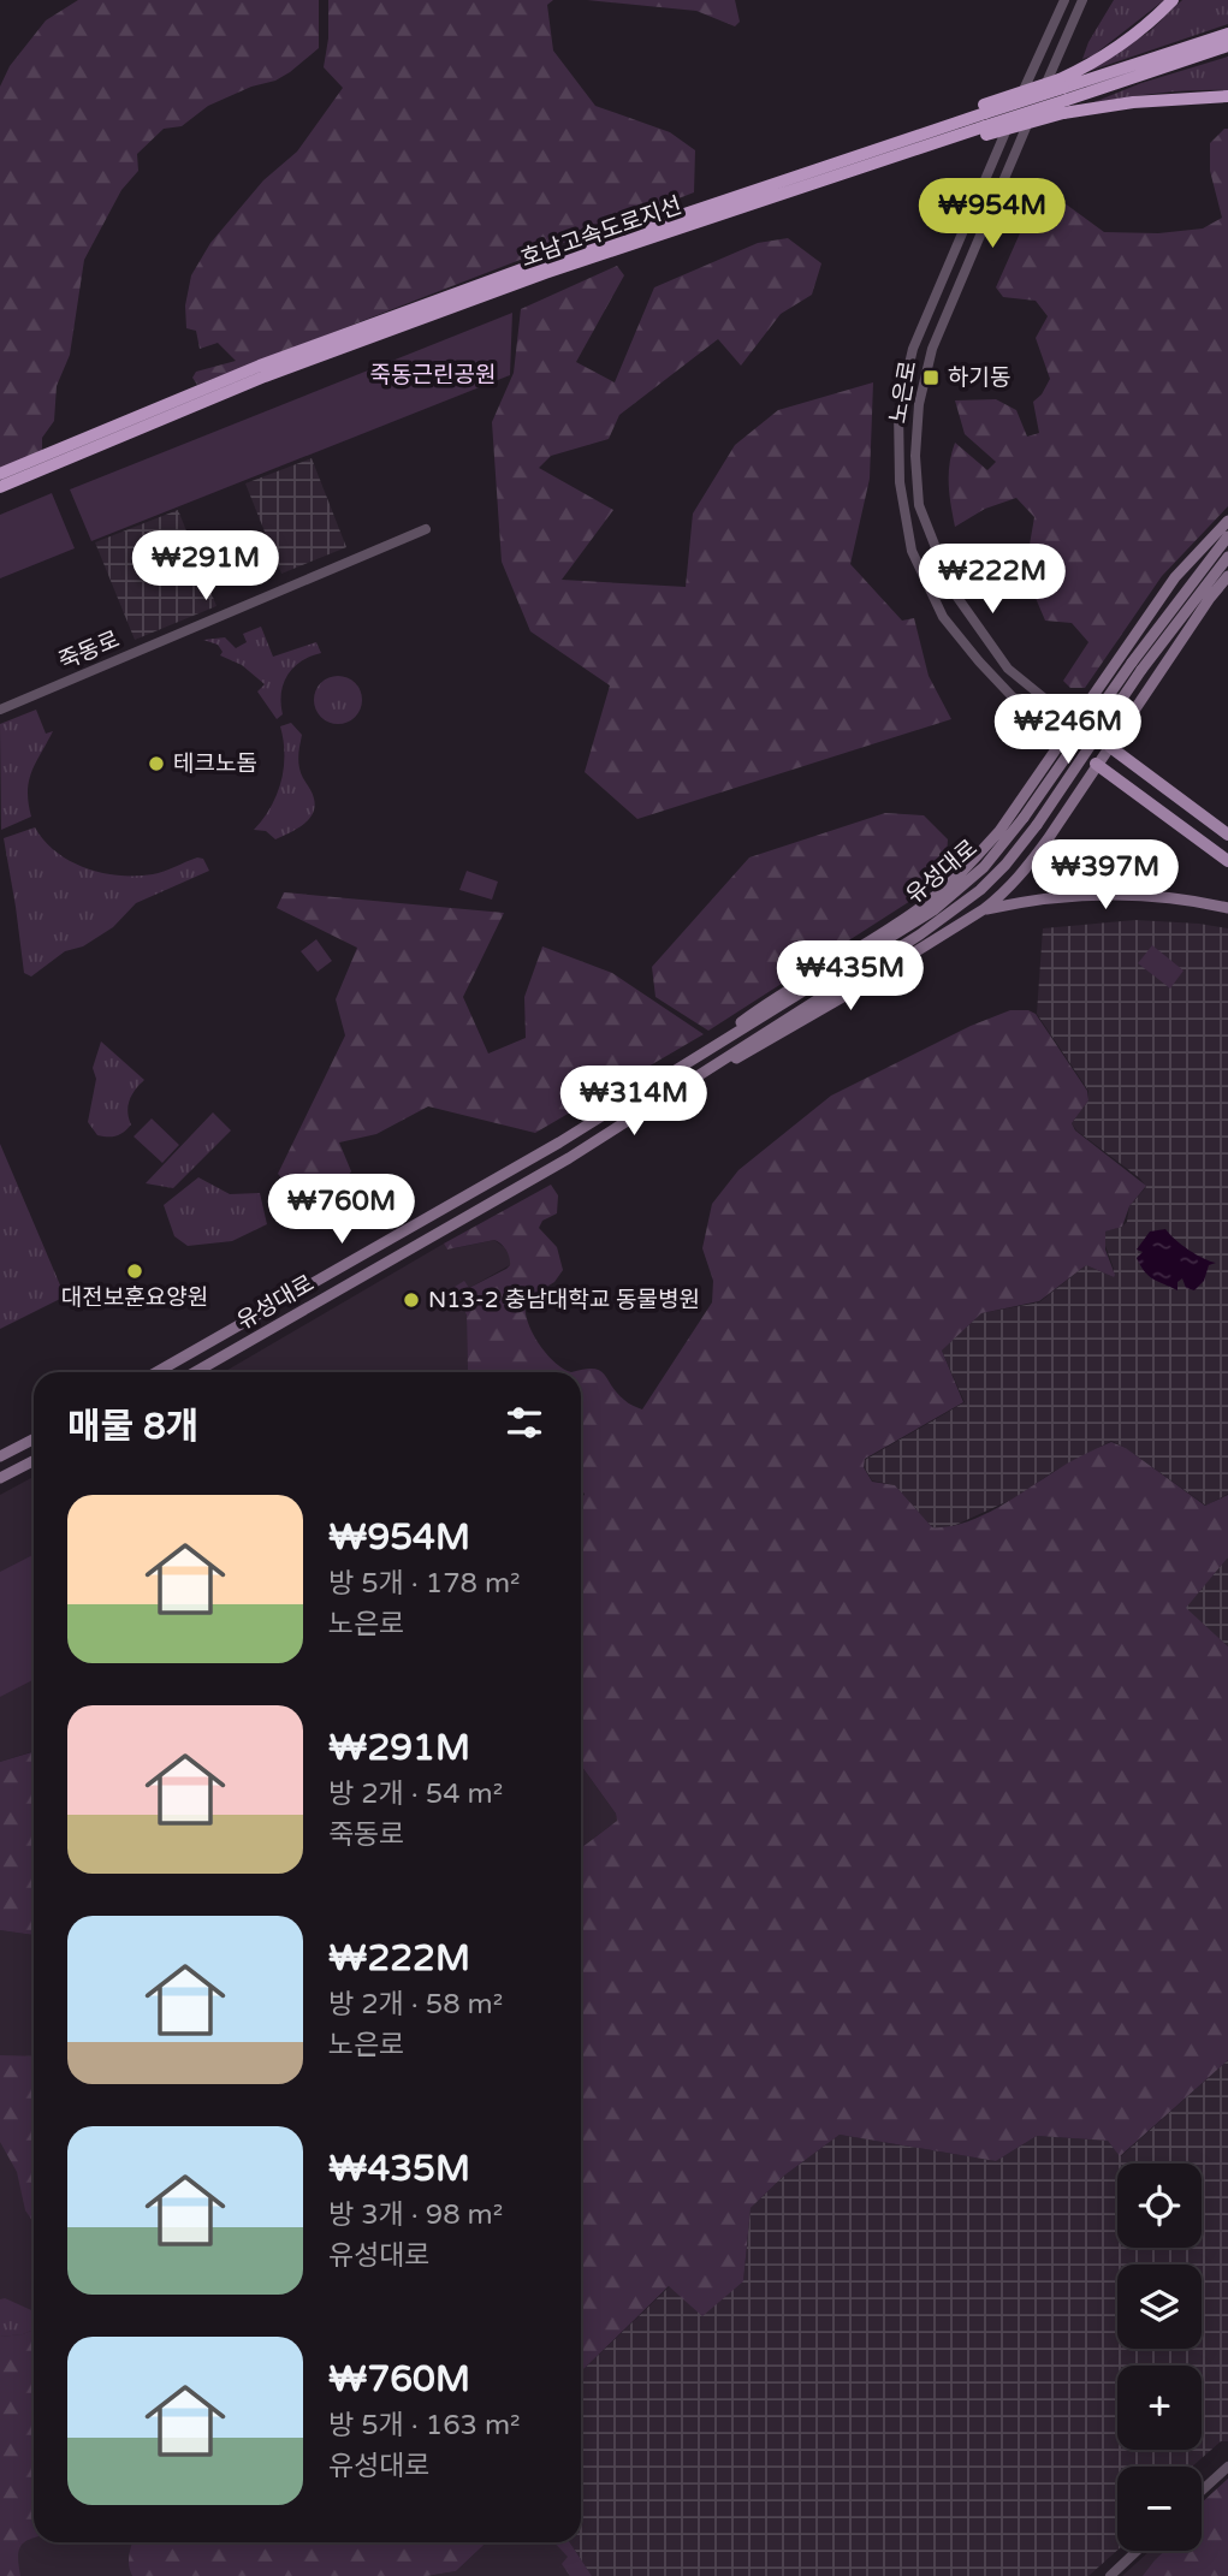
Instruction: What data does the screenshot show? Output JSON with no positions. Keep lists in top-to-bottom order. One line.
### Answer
{"streets":{"highway":["호남고속도로지선"],"main road":["노은로","유성대로"],"street":["죽동로"]},"parks":["죽동근린공원"],"places":{"transit":["하기동"],"other":["테크노돔","대전보훈요양원","N13-2 충남대학교 동물병원"]},"page":{"price":["₩954M","₩291M","₩222M","₩246M","₩397M","₩435M","₩314M","₩760M"],"heading":"매물 8개","list":[{"name":"₩954M","note":"방 5개 · 178 m² · 노은로"},{"name":"₩291M","note":"방 2개 · 54 m² · 죽동로"},{"name":"₩222M","note":"방 2개 · 58 m² · 노은로"},{"name":"₩435M","note":"방 3개 · 98 m² · 유성대로"},{"name":"₩760M","note":"방 5개 · 163 m² · 유성대로"}],"map_buttons":["+","−"]}}
